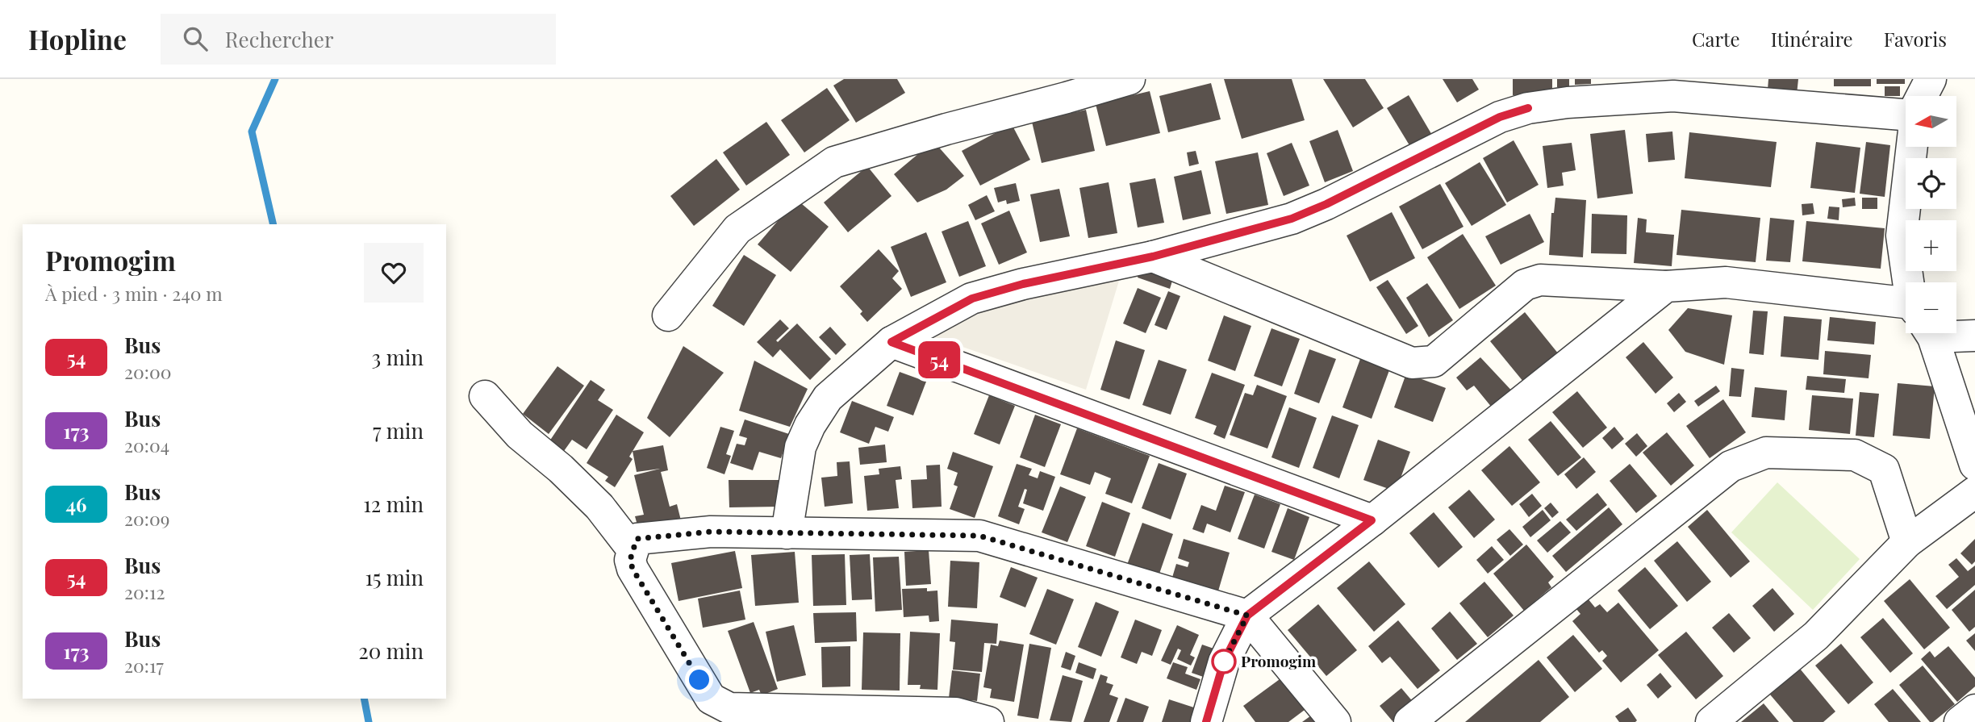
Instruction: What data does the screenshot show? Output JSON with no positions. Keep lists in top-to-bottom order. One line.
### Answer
{"places":["Promogim"],"lines":["bus line 54"],"north":"left","page":{"header":"Hopline","search":"Rechercher","nav":["Carte","Itinéraire","Favoris"],"on_map":"54","map_buttons":["+","−"],"heading":["Promogim","À pied · 3 min · 240 m"],"list":[{"mark":"54","name":"Bus","note":"20:00","value":"3 min"},{"mark":"173","name":"Bus","note":"20:04","value":"7 min"},{"mark":"46","name":"Bus","note":"20:09","value":"12 min"},{"mark":"54","name":"Bus","note":"20:12","value":"15 min"},{"mark":"173","name":"Bus","note":"20:17","value":"20 min"}]}}
